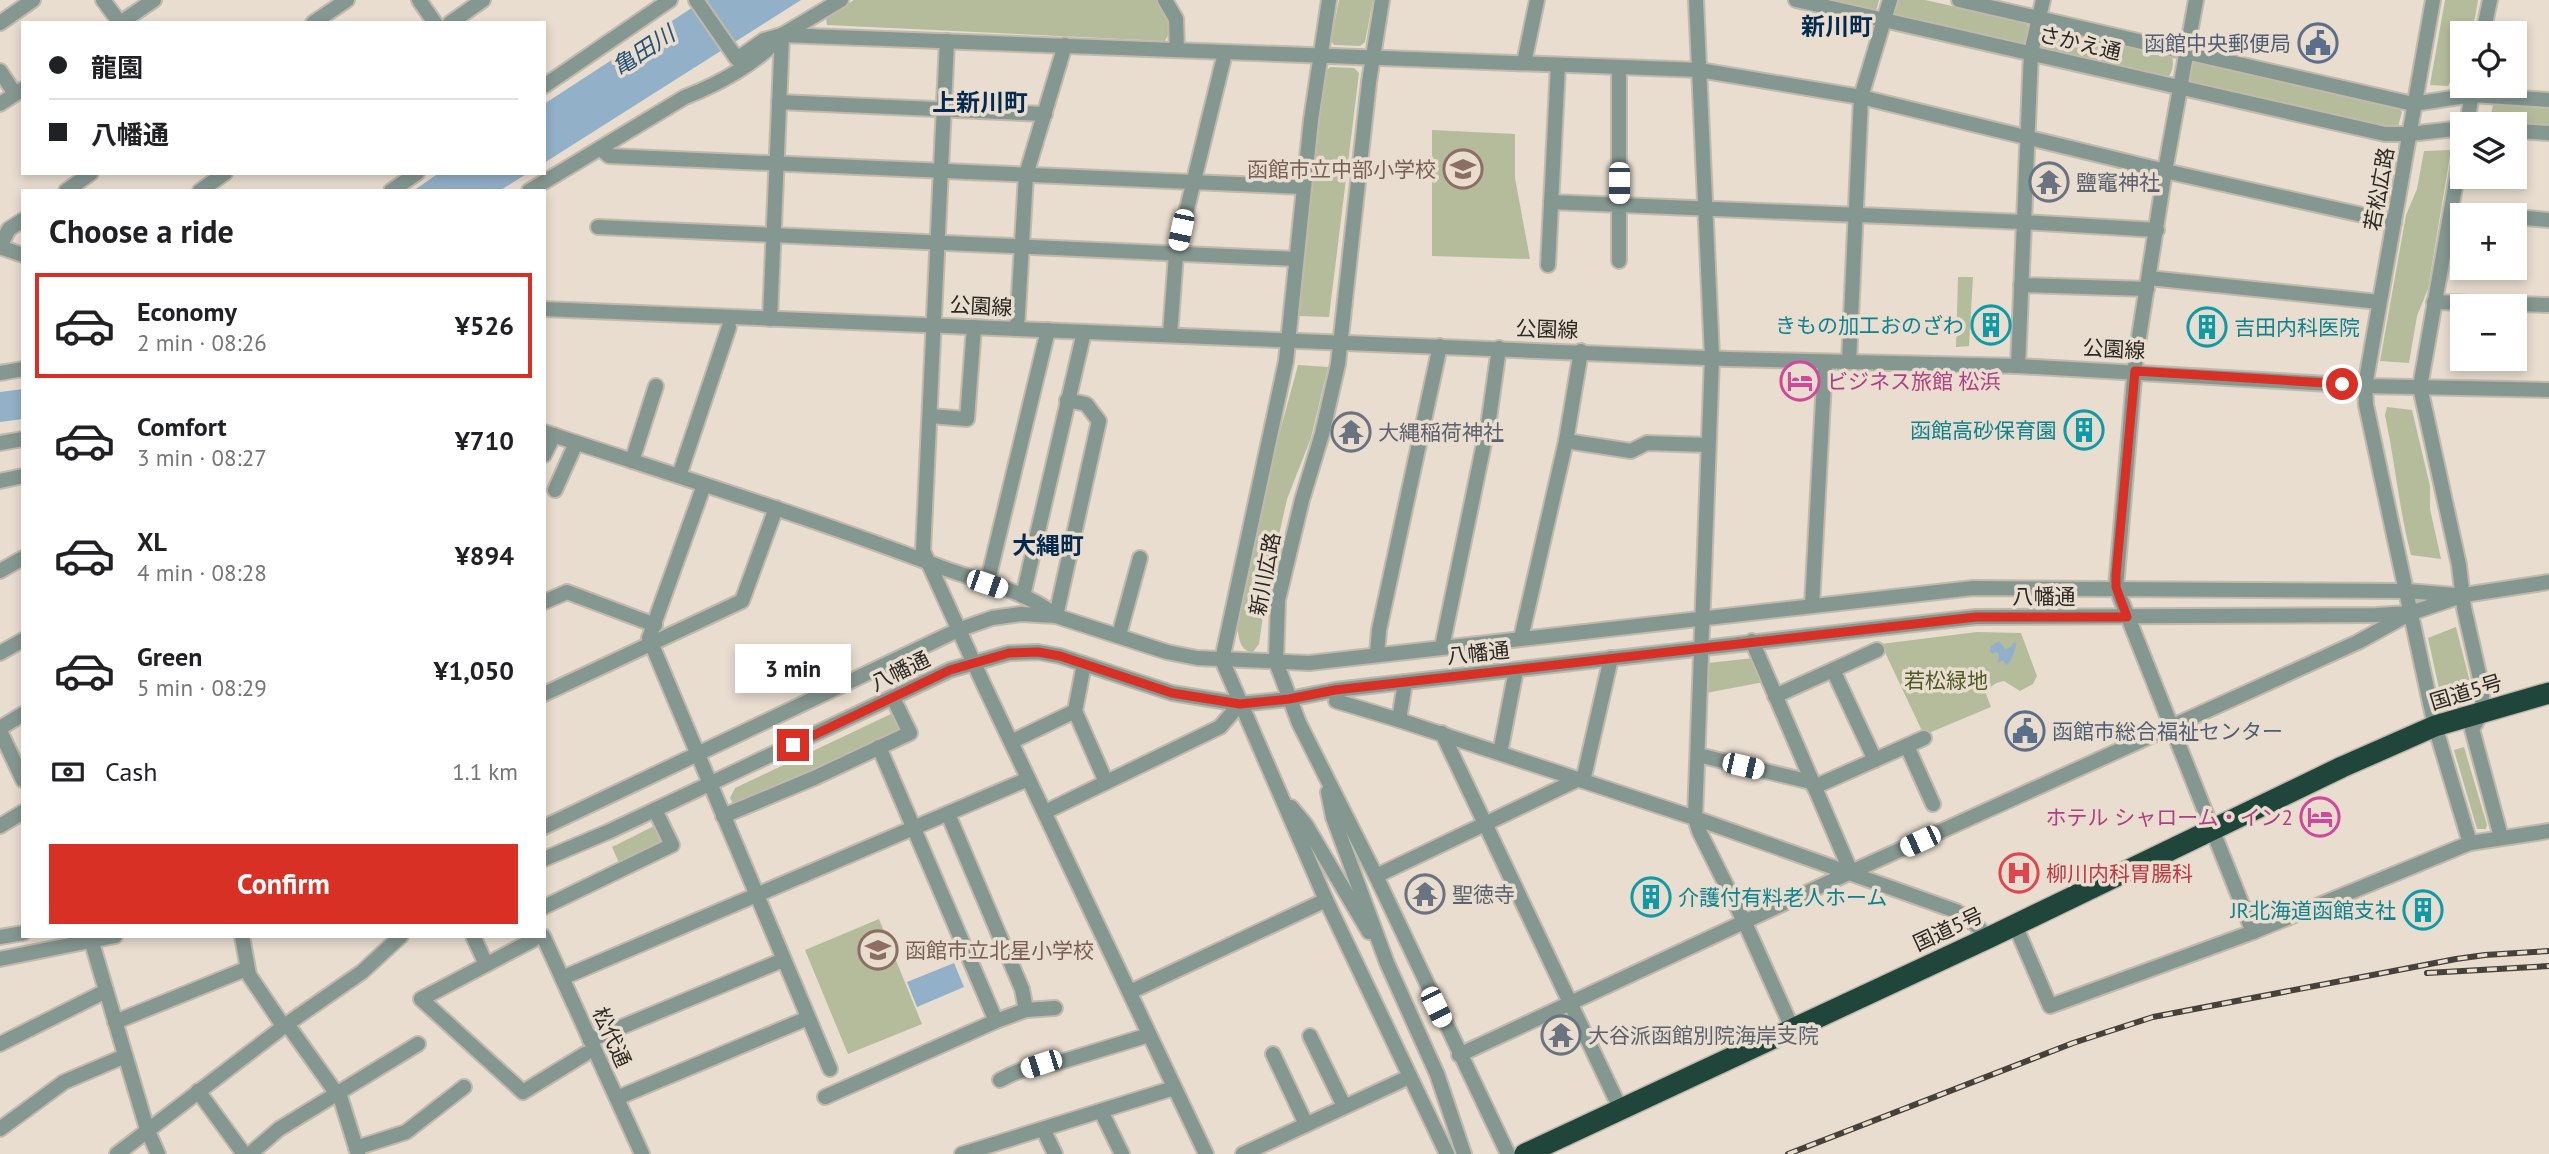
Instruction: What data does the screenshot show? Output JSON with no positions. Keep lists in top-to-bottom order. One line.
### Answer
{"streets":{"highway":["国道5号"],"street":["さかえ通","若松広路","公園線","新川広路","八幡通","松代通"]},"crossings":[["さかえ通","若松広路"],["若松広路","公園線"],["若松広路","八幡通"],["若松広路","国道5号"],["公園線","新川広路"],["新川広路","八幡通"]],"districts":["新川町","上新川町","大縄町"],"water":["亀田川"],"parks":["若松緑地"],"places":{"public building":["函館中央郵便局","函館市総合福祉センター"],"school or university":["函館市立中部小学校","函館市立北星小学校"],"temple":["鹽竈神社","大縄稲荷神社","聖徳寺","大谷派函館別院海岸支院"],"building":["きもの加工おのざわ","吉田内科医院","函館高砂保育園","介護付有料老人ホーム","JR北海道函館支社"],"hotel":["ビジネス旅館 松浜","ホテル シャローム・イン2"],"hospital":["柳川内科胃腸科"]},"page":{"map_buttons":["+","−"],"banner":["龍園","八幡通"],"heading":"Choose a ride","list":[{"name":"Economy","note":"2 min · 08:26","value":"¥526"},{"name":"Comfort","note":"3 min · 08:27","value":"¥710"},{"name":"XL","note":"4 min · 08:28","value":"¥894"},{"name":"Green","note":"5 min · 08:29","value":"¥1,050"}],"bubble":"3 min","pay":["Cash","1.1 km"],"buttons":"Confirm"}}
